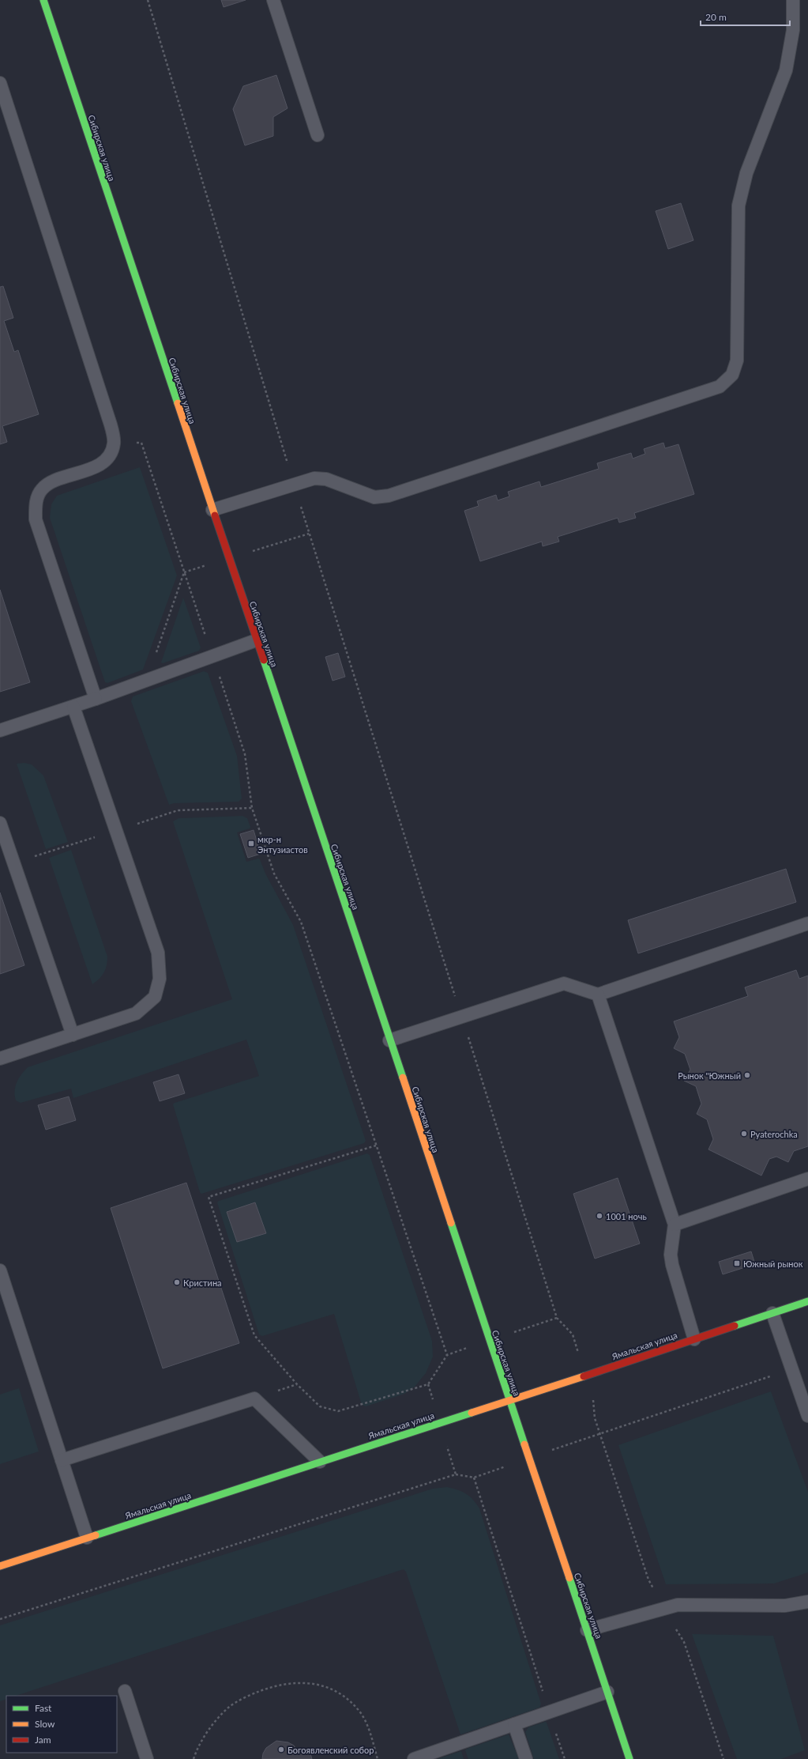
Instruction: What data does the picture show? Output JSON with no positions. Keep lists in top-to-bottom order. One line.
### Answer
{"streets":{"main road":["Сибирская улица","Ямальская улица"]},"crossings":[["Сибирская улица","Ямальская улица"]],"places":{"transit":["мкр-н Энтузиастов","Южный рынок"],"other":["Рынок \"Южный","Pyaterochka","1001 ночь","Кристина","Богоявленский собор"]},"legend":["Fast","Slow","Jam"],"scale_bar":"20 m"}
